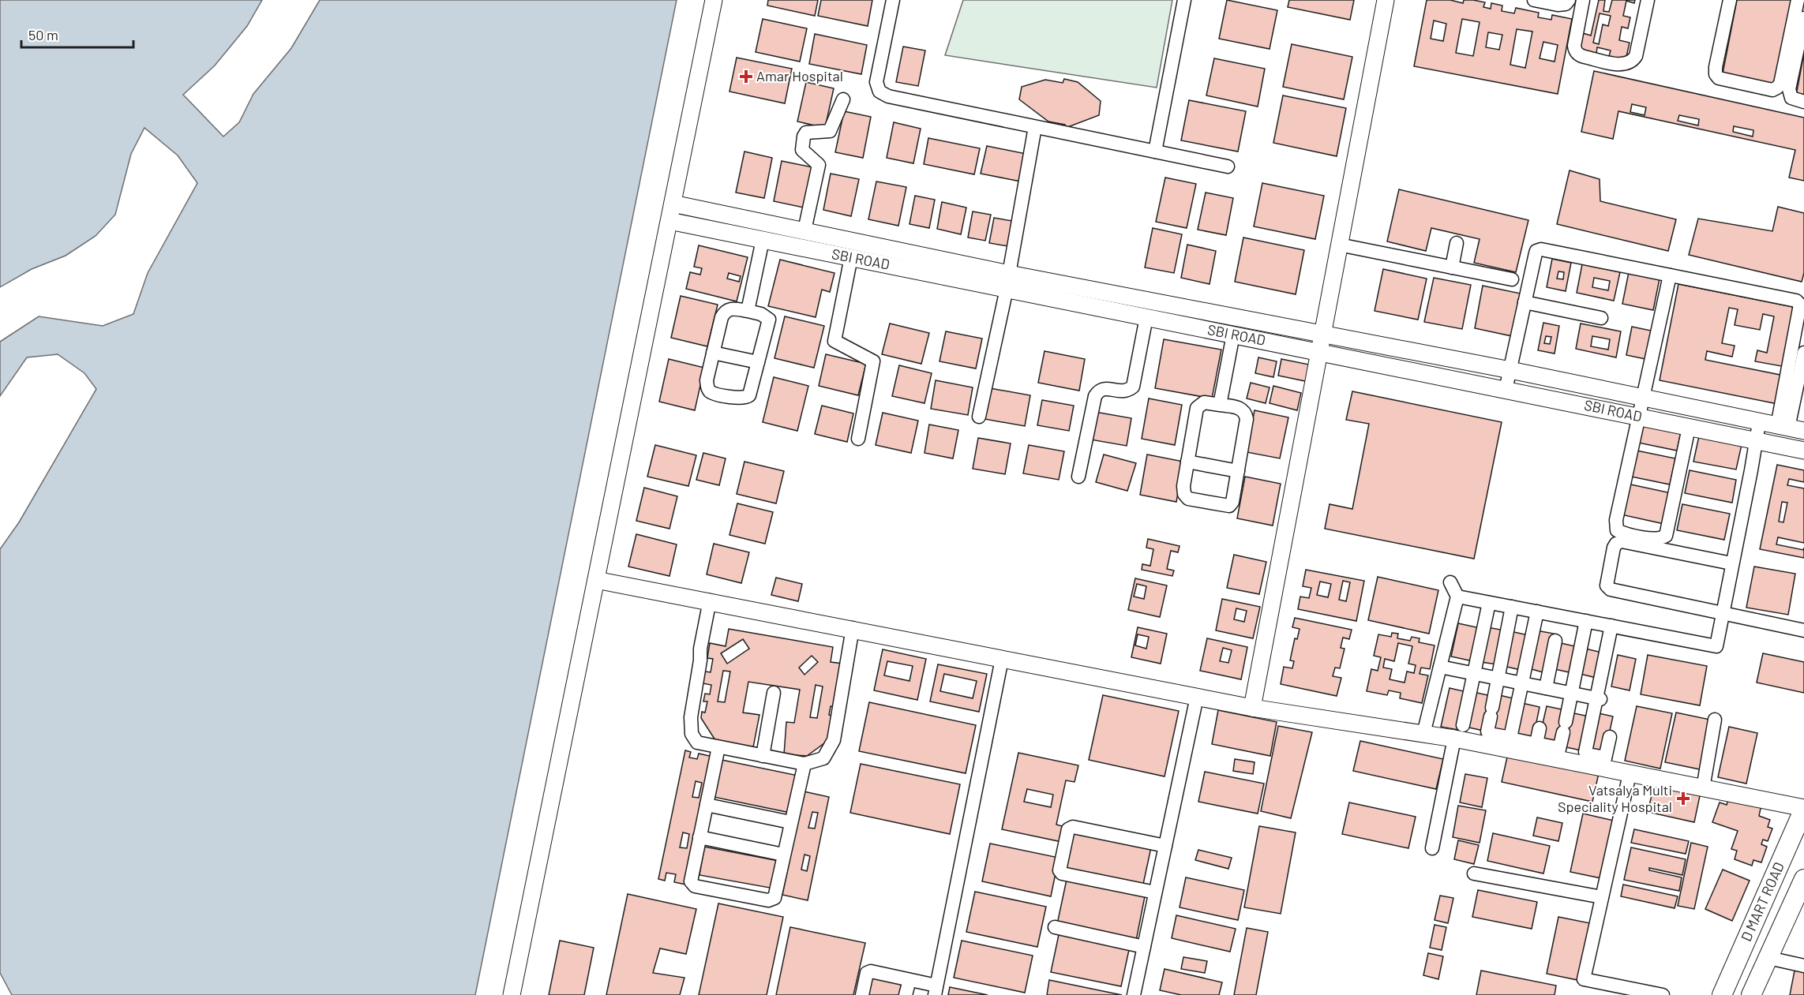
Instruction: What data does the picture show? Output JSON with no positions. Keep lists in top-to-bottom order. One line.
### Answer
{"streets":{"main road":["D MART ROAD"],"street":["SBI ROAD"]},"places":{"health":["Amar Hospital","Vatsalya Multi Speciality Hospital"]},"scale_bar":"50 m"}
